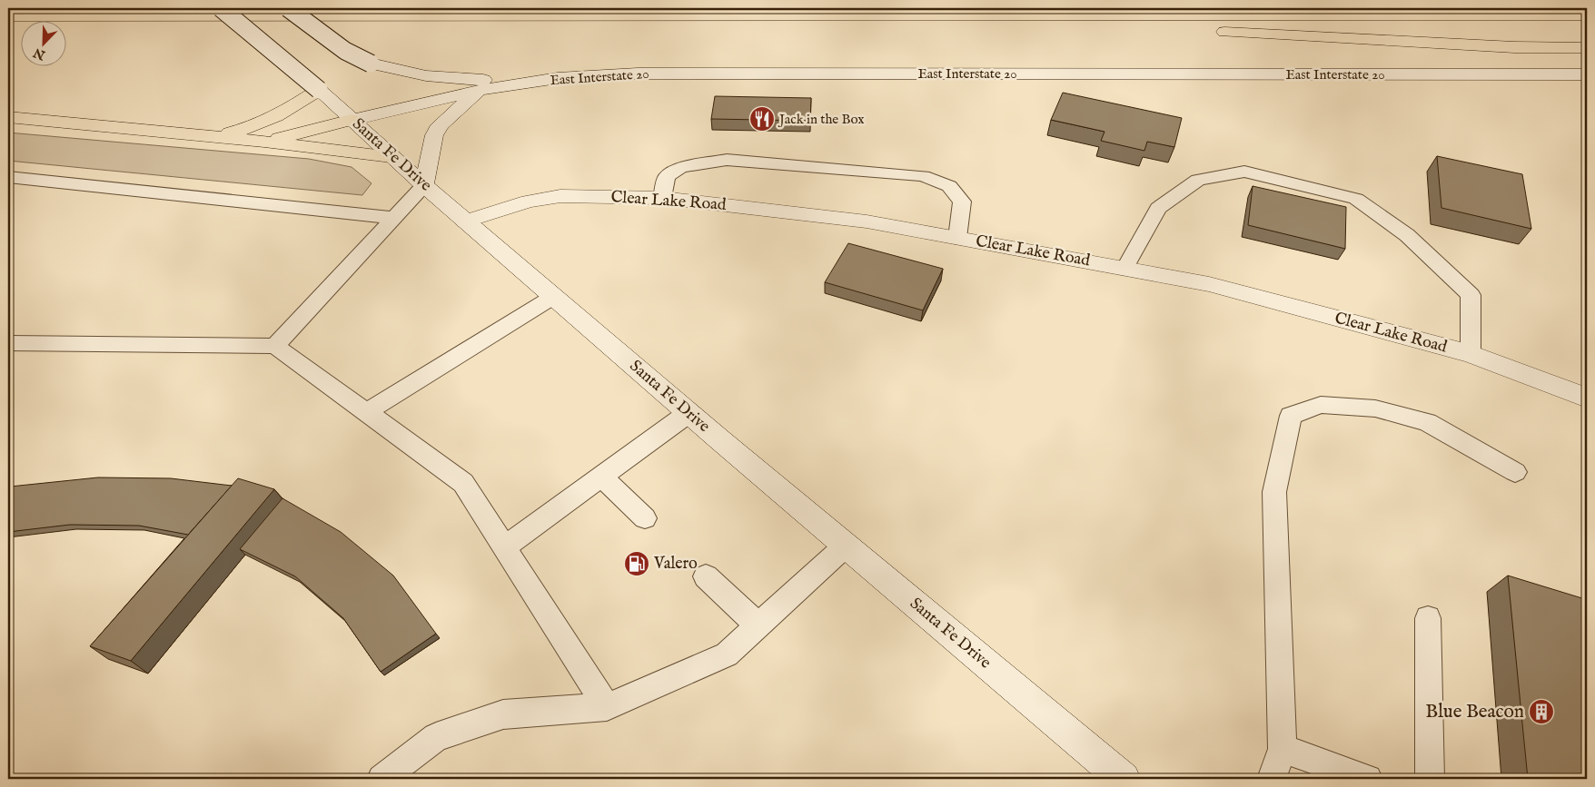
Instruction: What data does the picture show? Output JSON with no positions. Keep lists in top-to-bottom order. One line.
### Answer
{"streets":{"main road":["East Interstate 20","Santa Fe Drive","Clear Lake Road"]},"crossings":[["East Interstate 20","Santa Fe Drive"],["Santa Fe Drive","Clear Lake Road"]],"places":{"restaurant":["Jack in the Box"],"fuel station":["Valero"],"building":["Blue Beacon"]},"north":"bottom left"}
